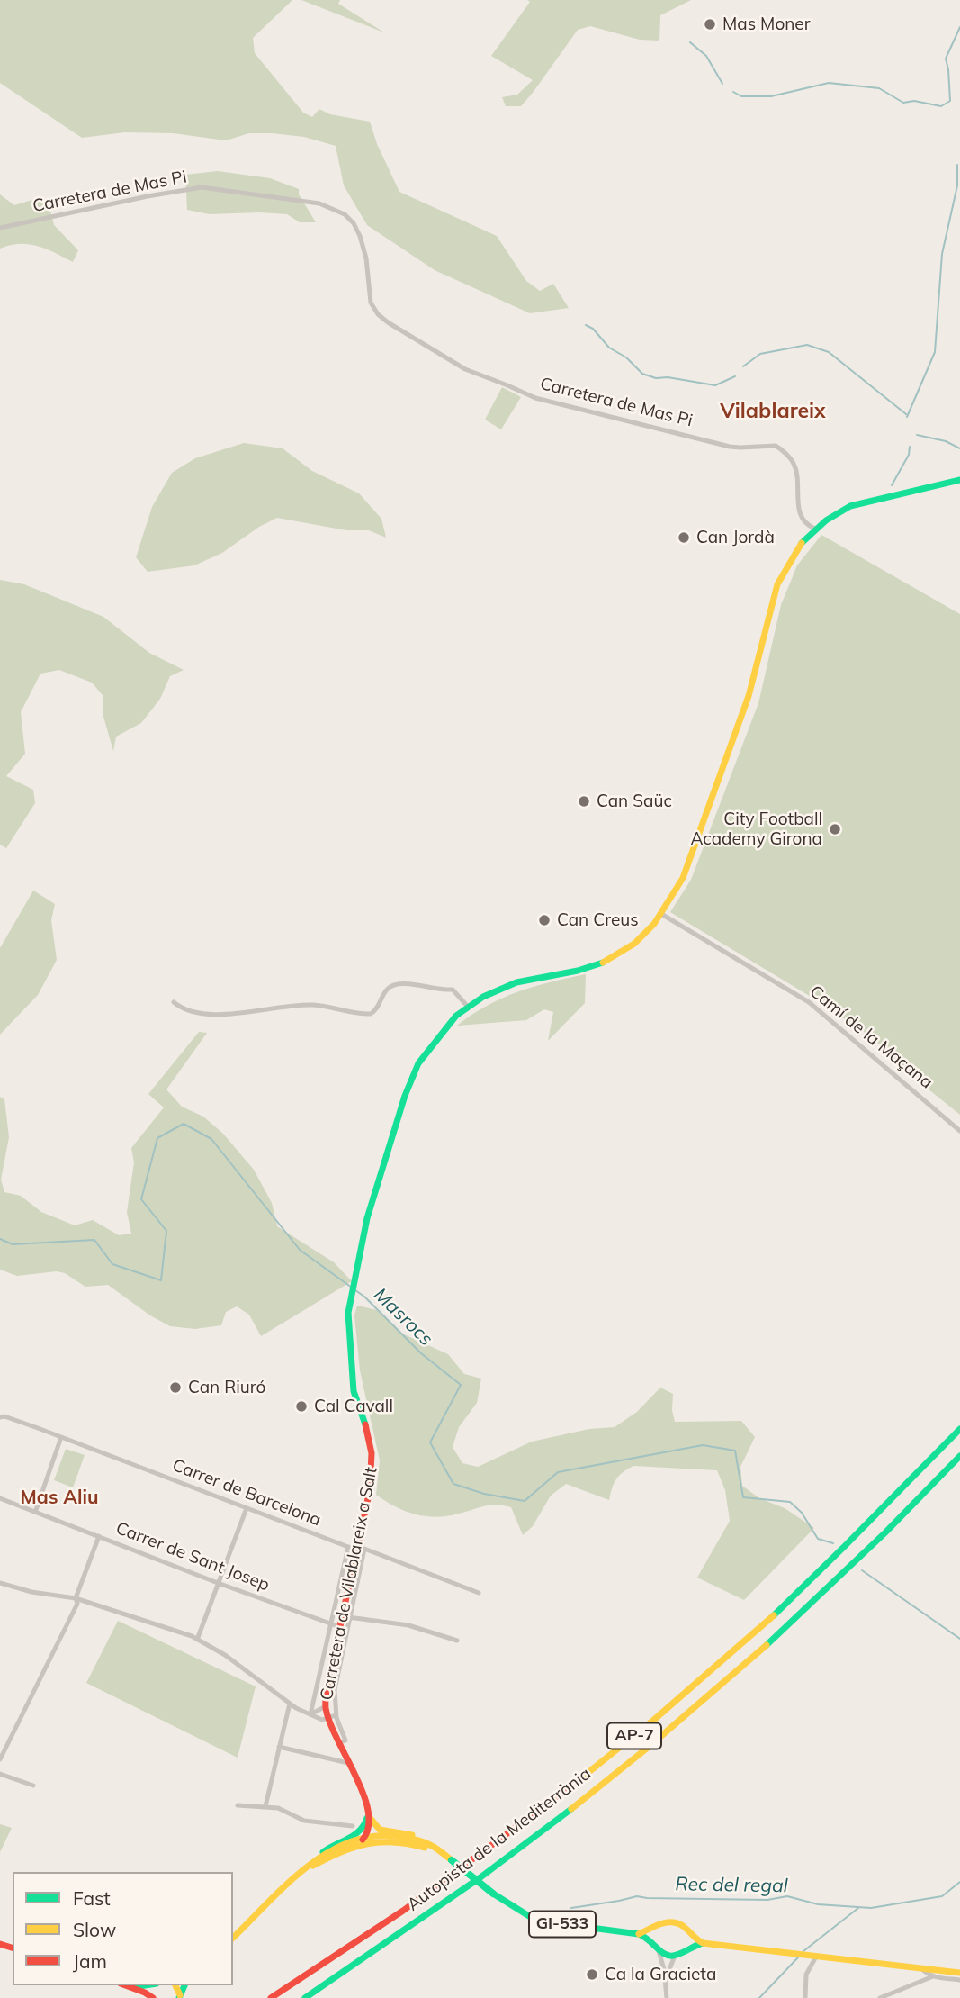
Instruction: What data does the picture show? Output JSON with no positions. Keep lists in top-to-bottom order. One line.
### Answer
{"streets":{"main road":["Carretera de Vilablareix a Salt","AP-7","Autopista de la Mediterrània","GI-533"],"street":["Carretera de Mas Pi","Camí de la Maçana","Carrer de Barcelona","Carrer de Sant Josep"]},"crossings":[["Carretera de Mas Pi","Carretera de Vilablareix a Salt"],["Camí de la Maçana","Carretera de Vilablareix a Salt"],["Carrer de Barcelona","Carretera de Vilablareix a Salt"],["Carrer de Sant Josep","Carretera de Vilablareix a Salt"]],"districts":["Vilablareix","Mas Aliu"],"water":["Masrocs","Rec del regal"],"places":["Mas Moner","Can Jordà","Can Saüc","City Football Academy Girona","Can Creus","Can Riuró","Cal Cavall","Ca la Gracieta"],"legend":["Fast","Slow","Jam"]}
